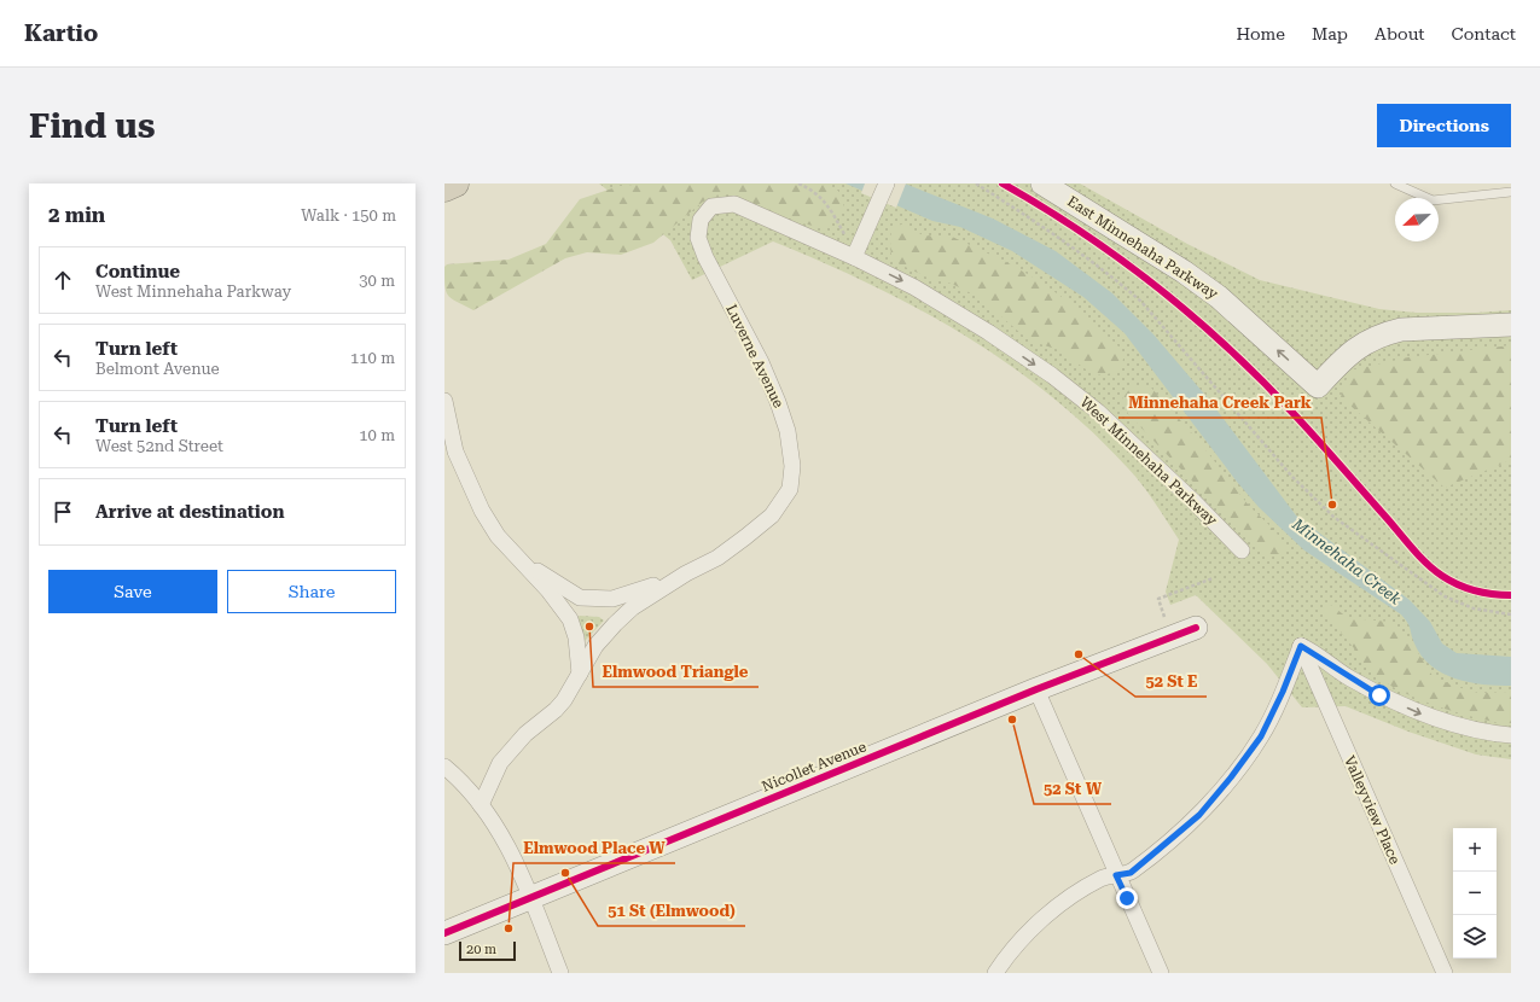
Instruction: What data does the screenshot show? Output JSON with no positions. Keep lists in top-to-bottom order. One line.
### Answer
{"streets":{"main road":["East Minnehaha Parkway","Nicollet Avenue"],"street":["Luverne Avenue","West Minnehaha Parkway","Valleyview Place"]},"crossings":[["Luverne Avenue","West Minnehaha Parkway"]],"one_way":["East Minnehaha Parkway","West Minnehaha Parkway"],"water":["Minnehaha Creek"],"places":["Minnehaha Creek Park","Elmwood Triangle","52 St E","52 St W","51 St (Elmwood)","Elmwood Place W"],"scale_bar":"20 m","north":"bottom left","page":{"header":"Kartio","nav":["Home","Map","About","Contact"],"buttons":["Directions",["Save","Share"]],"title":"Find us","heading":["2 min","Walk · 150 m"],"list":[["Continue","West Minnehaha Parkway","30 m"],["Turn left","Belmont Avenue","110 m"],["Turn left","West 52nd Street","10 m"],"Arrive at destination"],"map_buttons":["+","−"],"scale":"20 m"}}
